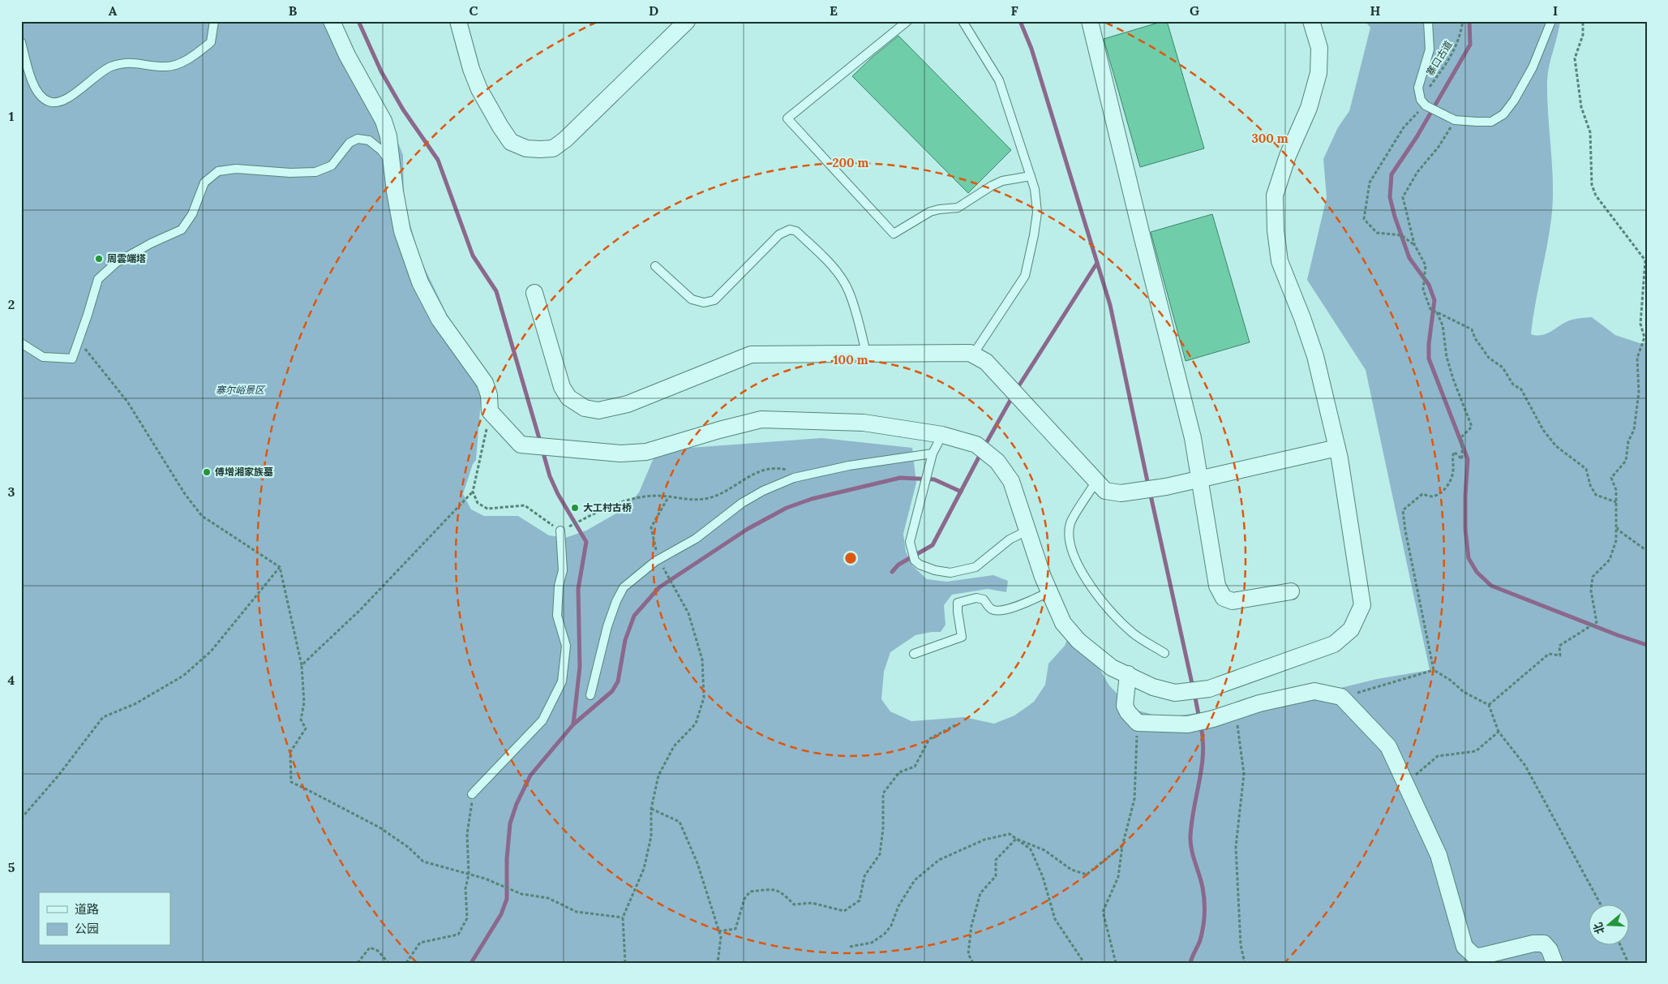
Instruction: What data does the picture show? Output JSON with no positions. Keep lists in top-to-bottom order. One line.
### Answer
{"streets":{"path":["寨口古道"]},"parks":["寨尔峪景区"],"places":["周雲端塔","傅增湘家族墓","大工村古桥"],"legend":["道路","公园"],"north":"left","grid":{"columns":["A","B","C","D","E","F","G","H","I"],"rows":["1","2","3","4","5"]},"rings":["300 m","200 m","100 m"]}
